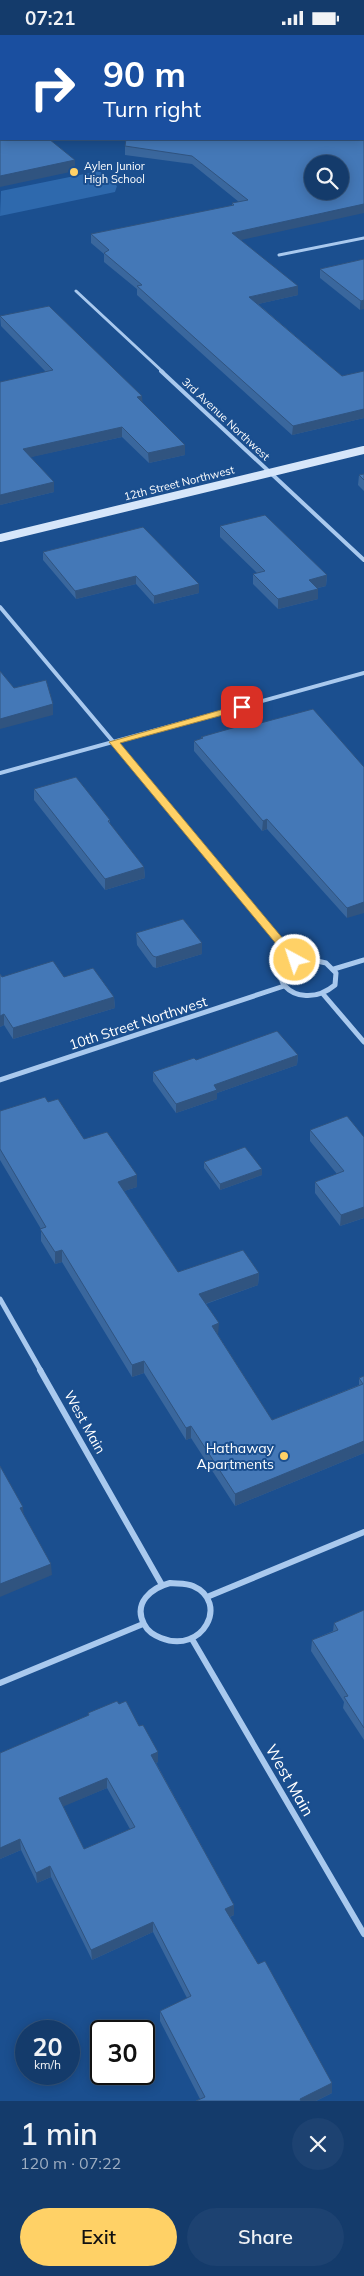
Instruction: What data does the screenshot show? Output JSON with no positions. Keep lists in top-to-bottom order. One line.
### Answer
{"streets":{"street":["3rd Avenue Northwest","12th Street Northwest","10th Street Northwest","West Main"]},"crossings":[["3rd Avenue Northwest","12th Street Northwest"]],"places":["Aylen Junior High School","Hathaway Apartments"],"page":{"status":"07:21","turn":["90 m","Turn right"],"speed":"20 km/h","limit":"30","heading":["1 min","120 m · 07:22"],"buttons":["Exit","Share"]}}
